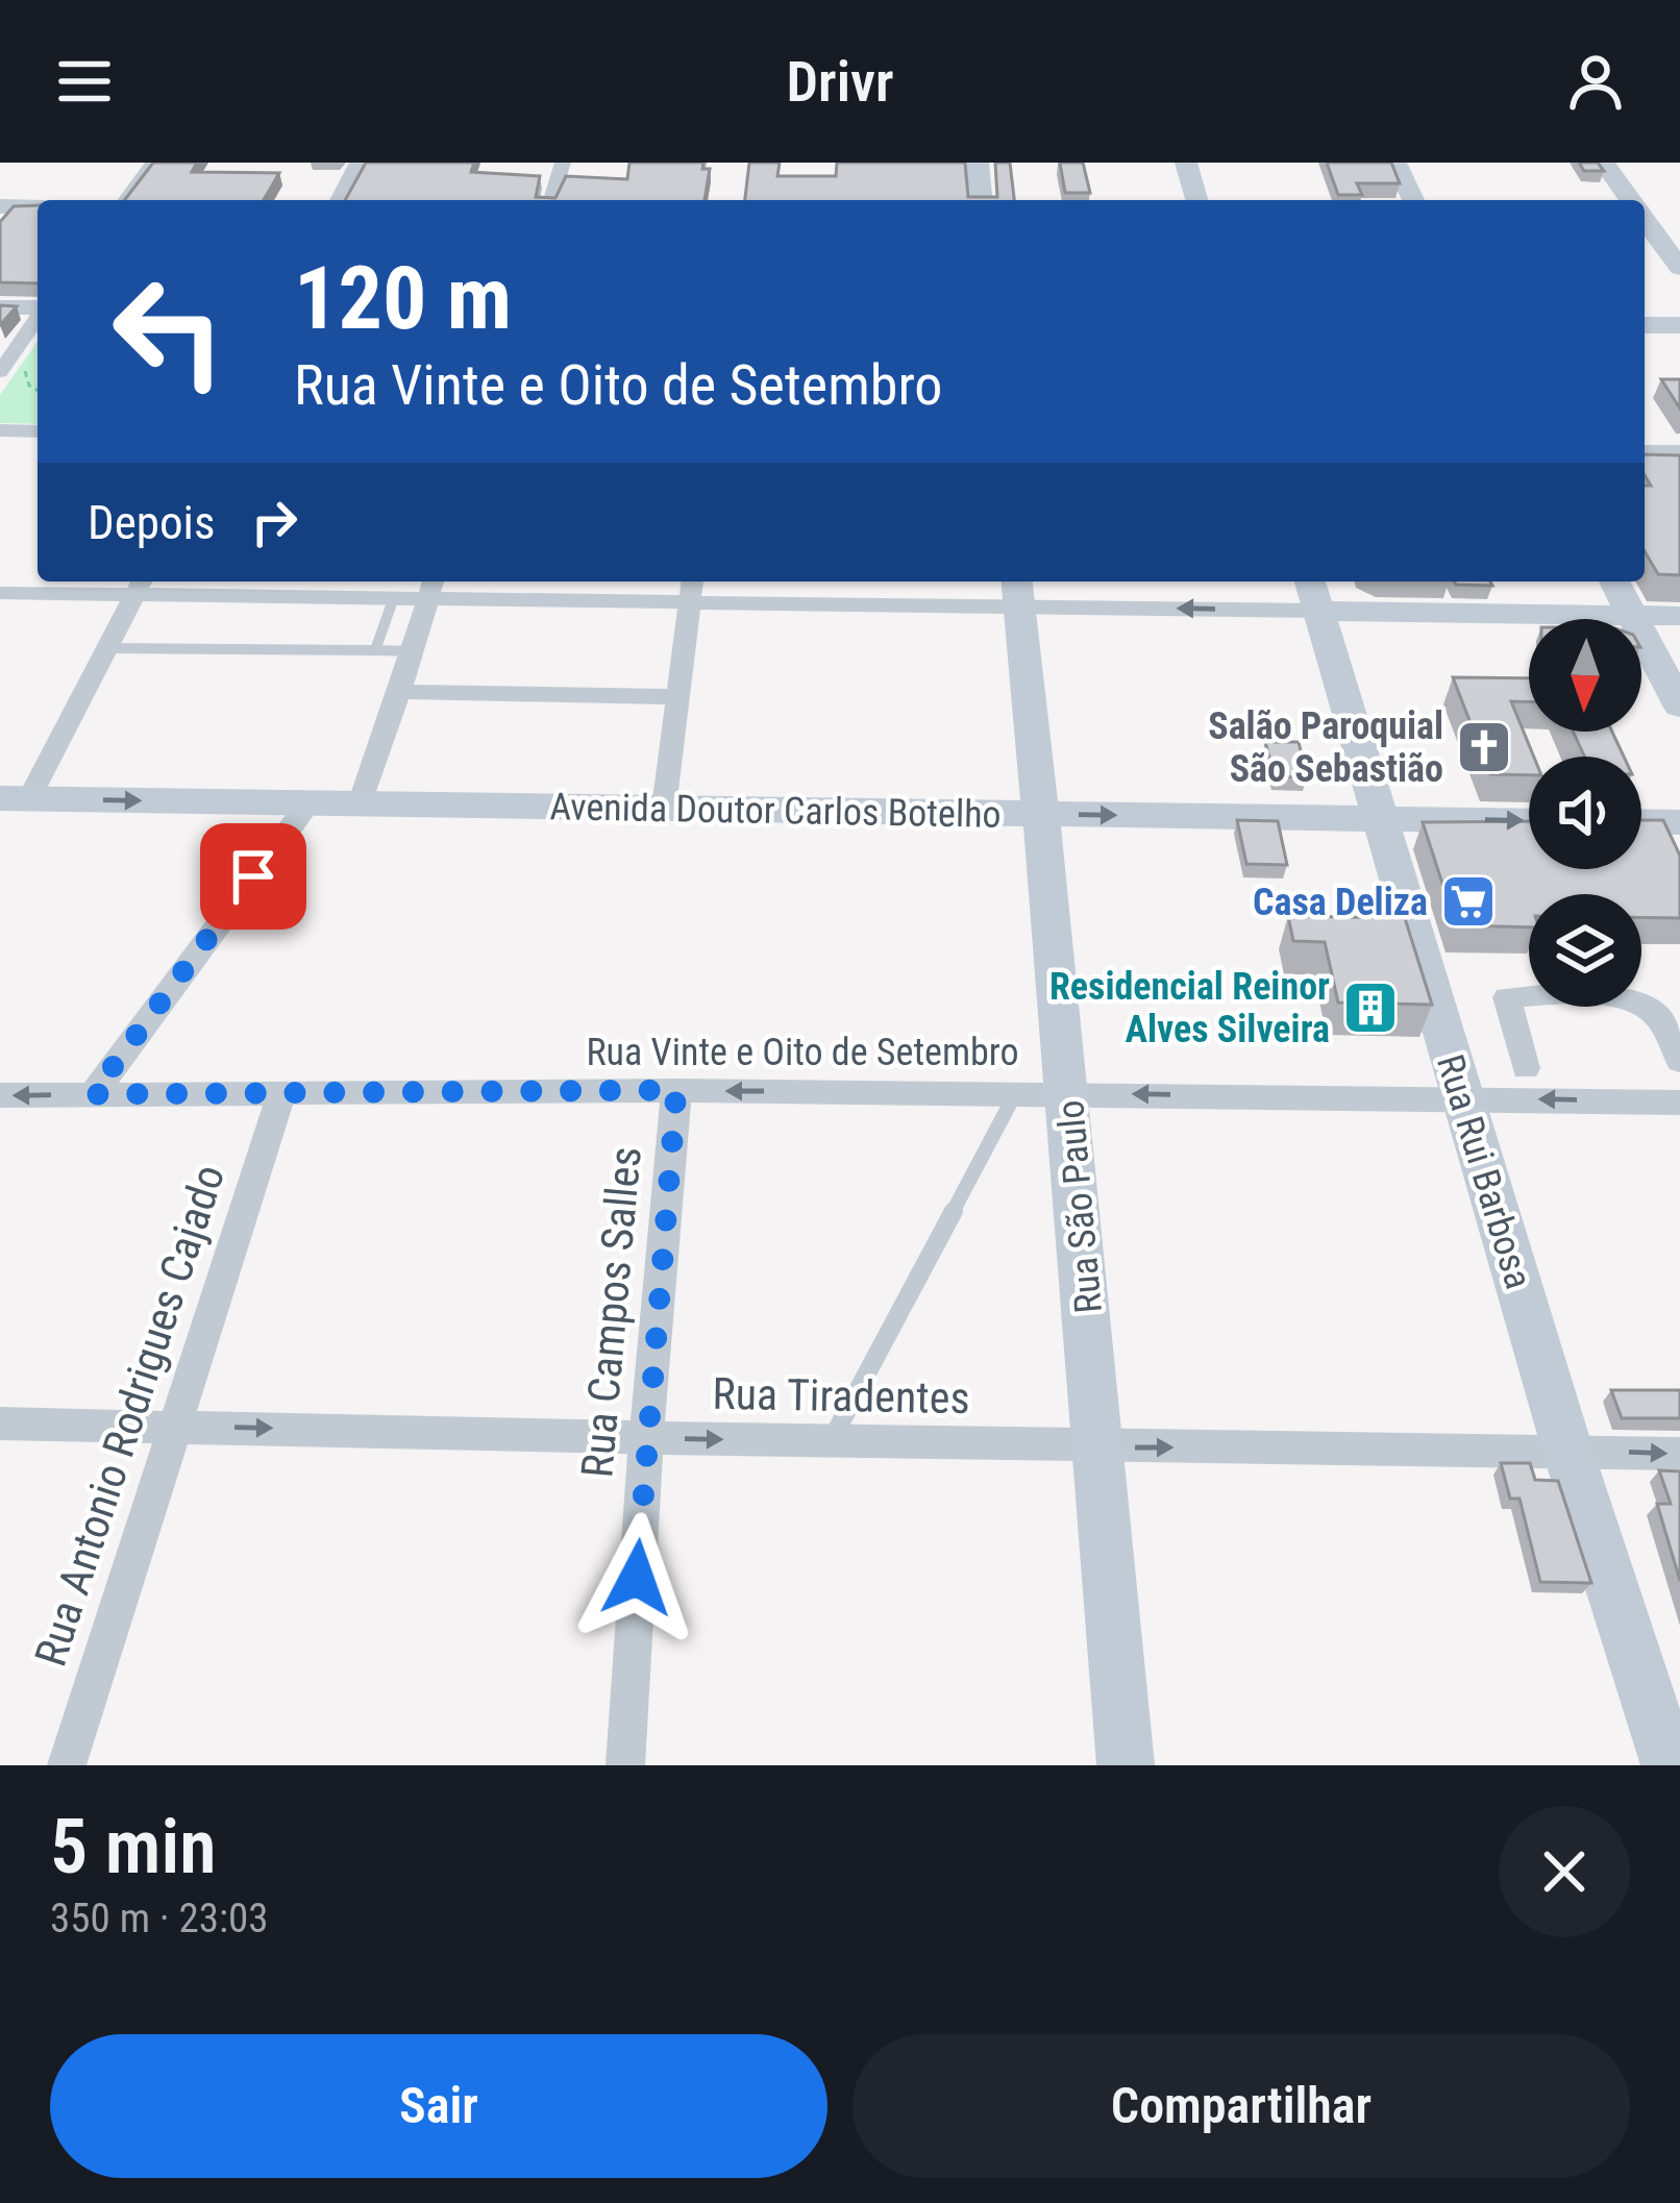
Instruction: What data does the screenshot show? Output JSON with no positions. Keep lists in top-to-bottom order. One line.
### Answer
{"streets":{"main road":["Avenida Doutor Carlos Botelho","Rua Rui Barbosa","Rua São Paulo"],"street":["Rua Vinte e Oito de Setembro","Rua Campos Salles","Rua Tiradentes","Rua Antonio Rodrigues Cajado"]},"crossings":[["Avenida Doutor Carlos Botelho","Rua Rui Barbosa"],["Avenida Doutor Carlos Botelho","Rua São Paulo"],["Rua Vinte e Oito de Setembro","Rua Rui Barbosa"],["Rua Vinte e Oito de Setembro","Rua São Paulo"],["Rua Vinte e Oito de Setembro","Rua Campos Salles"],["Rua Vinte e Oito de Setembro","Rua Antonio Rodrigues Cajado"],["Rua Rui Barbosa","Rua Tiradentes"],["Rua São Paulo","Rua Tiradentes"],["Rua Campos Salles","Rua Tiradentes"],["Rua Tiradentes","Rua Antonio Rodrigues Cajado"]],"one_way":["Avenida Doutor Carlos Botelho","Rua Vinte e Oito de Setembro","Rua Tiradentes"],"places":{"church":["Salão Paroquial São Sebastião"],"supermarket":["Casa Deliza"],"building":["Residencial Reinor Alves Silveira"]},"north":"bottom","page":{"header":"Drivr","turn":["120 m","Rua Vinte e Oito de Setembro"],"then":"Depois","heading":["5 min","350 m · 23:03"],"buttons":["Sair","Compartilhar"]}}
